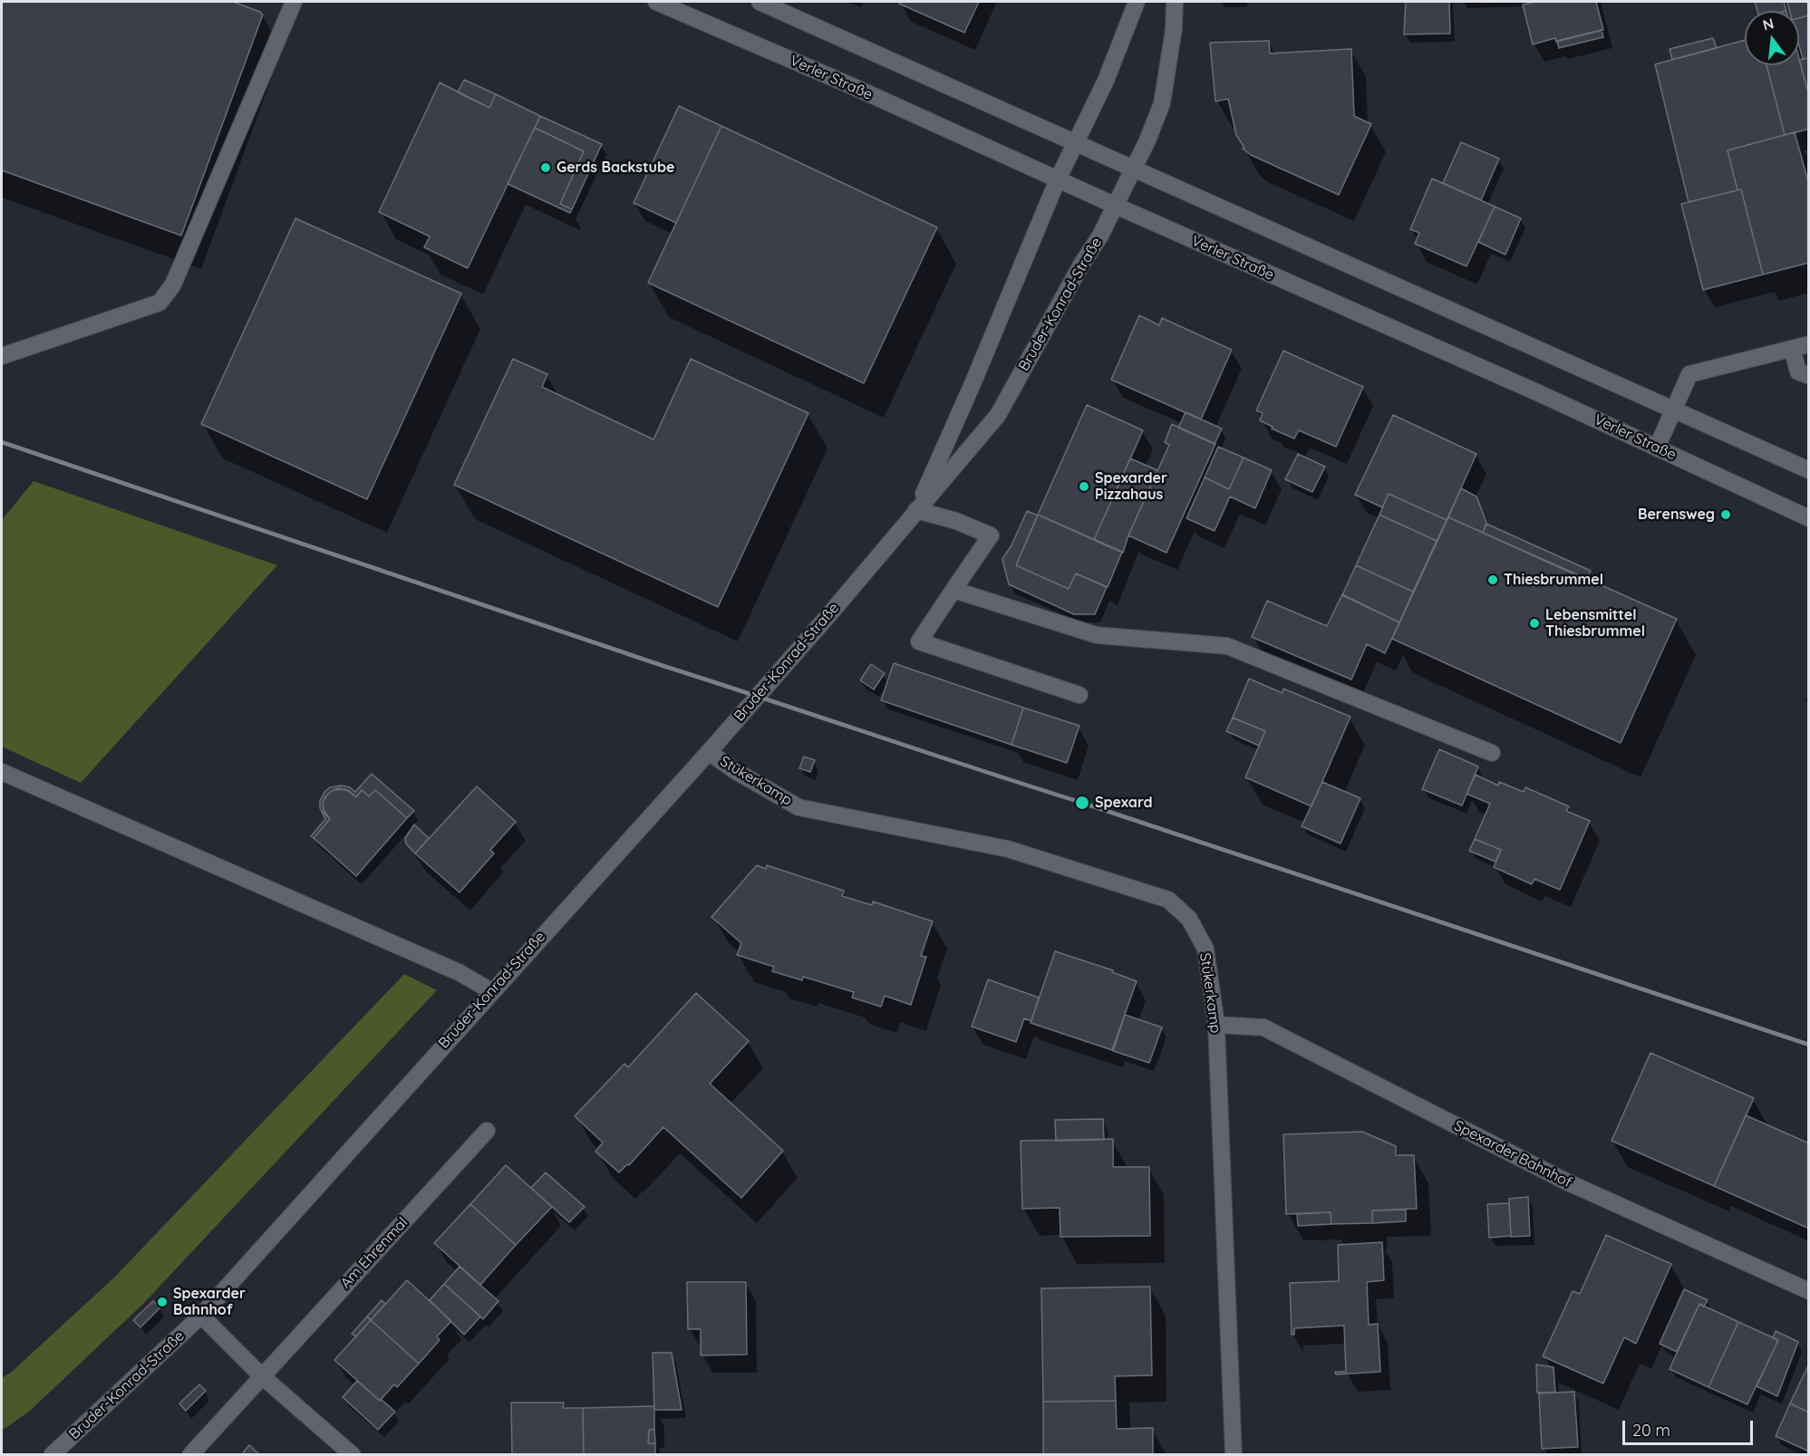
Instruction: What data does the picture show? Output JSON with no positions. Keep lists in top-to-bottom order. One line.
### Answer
{"streets":{"street":["Verler Straße","Bruder-Konrad-Straße","Stükerkamp","Spexarder Bahnhof","Am Ehrenmal"]},"crossings":[["Verler Straße","Bruder-Konrad-Straße"],["Bruder-Konrad-Straße","Stükerkamp"],["Stükerkamp","Spexarder Bahnhof"]],"places":["Gerds Backstube","Spexarder Pizzahaus","Berensweg","Thiesbrummel","Lebensmittel Thiesbrummel","Spexard","Spexarder Bahnhof"],"scale_bar":"20 m","north":"top"}
